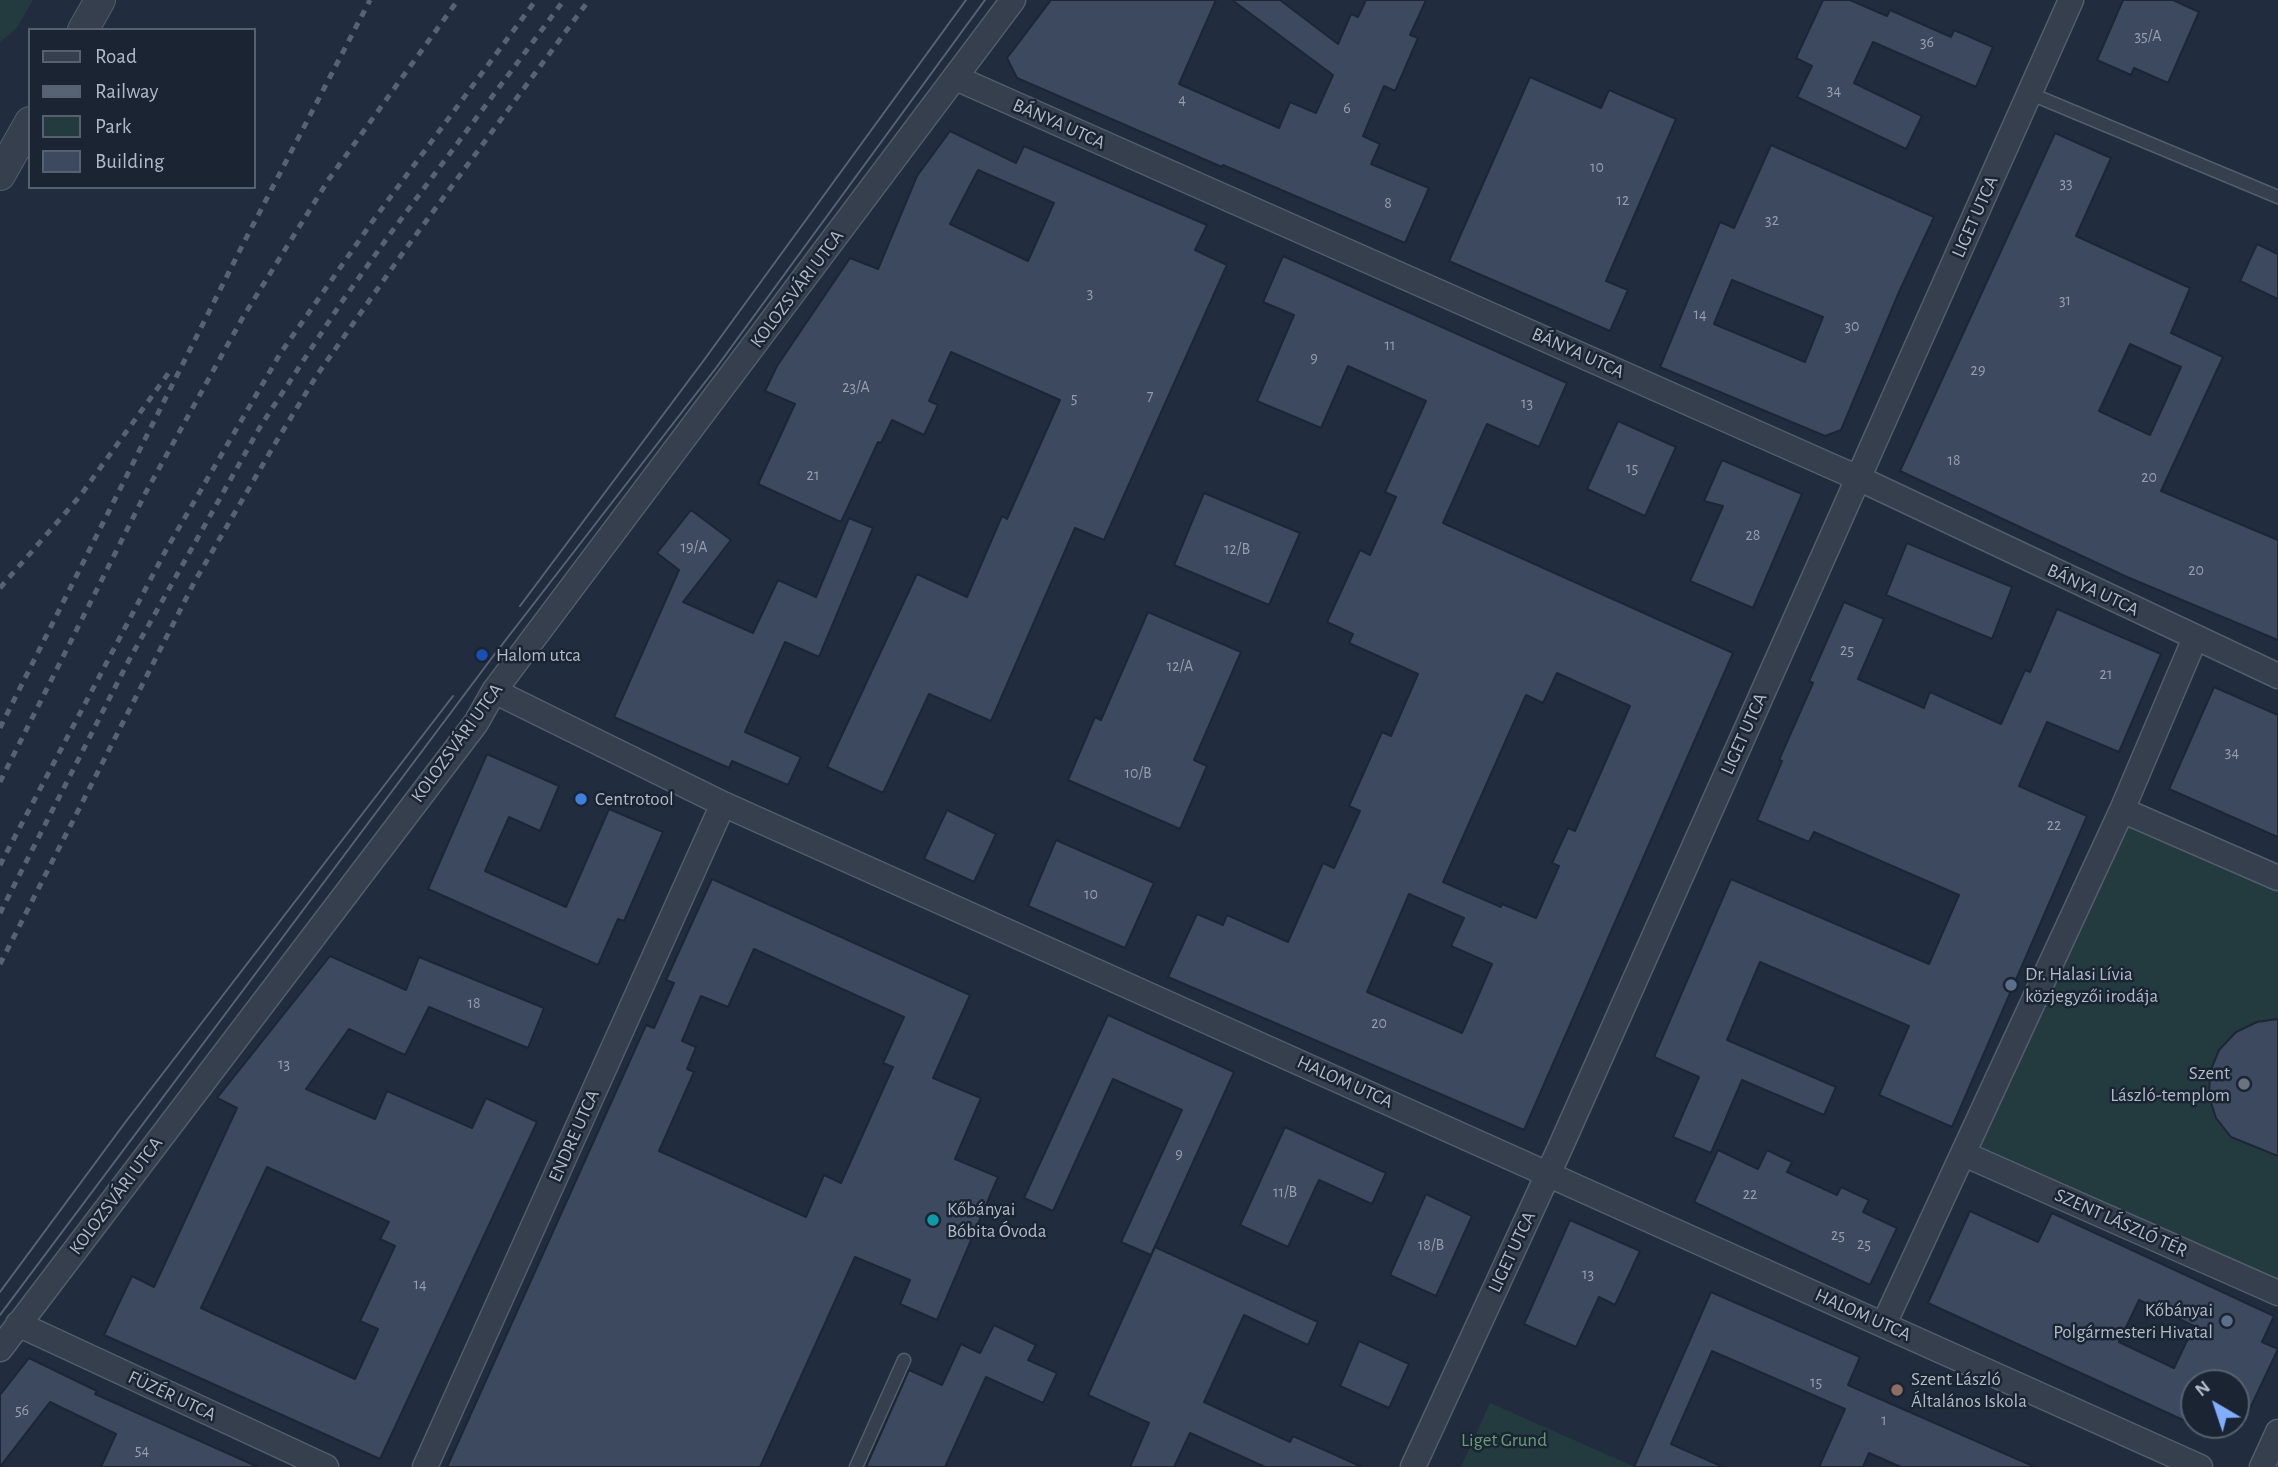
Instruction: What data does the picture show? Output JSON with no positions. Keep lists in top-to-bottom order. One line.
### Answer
{"streets":{"street":["BÁNYA UTCA","LIGET UTCA","KOLOZSVÁRI UTCA","HALOM UTCA","ENDRE UTCA","SZENT LÁSZLÓ TÉR","FÜZÉR UTCA"]},"crossings":[["BÁNYA UTCA","LIGET UTCA"],["BÁNYA UTCA","KOLOZSVÁRI UTCA"],["LIGET UTCA","HALOM UTCA"],["KOLOZSVÁRI UTCA","HALOM UTCA"],["KOLOZSVÁRI UTCA","FÜZÉR UTCA"],["HALOM UTCA","ENDRE UTCA"]],"parks":["Liget Grund"],"places":["Halom utca","Centrotool","Dr. Halasi Lívia közjegyzői irodája","Szent László-templom","Kőbányai Bóbita Óvoda","Kőbányai Polgármesteri Hivatal","Szent László Általános Iskola"],"house_numbers":["35/A","36","34","4","6","10","33","12","8","32","3","31","14","30","11","9","29","23/A","7","5","13","18","15","21","20","28","19/A","12/B","20","25","12/A","21","34","10/B","22","10","18","20","13","9","11/B","22","25","25","18/B","13","14","15","56","1","54"],"legend":["Road","Railway","Park","Building"],"north":"top left"}
